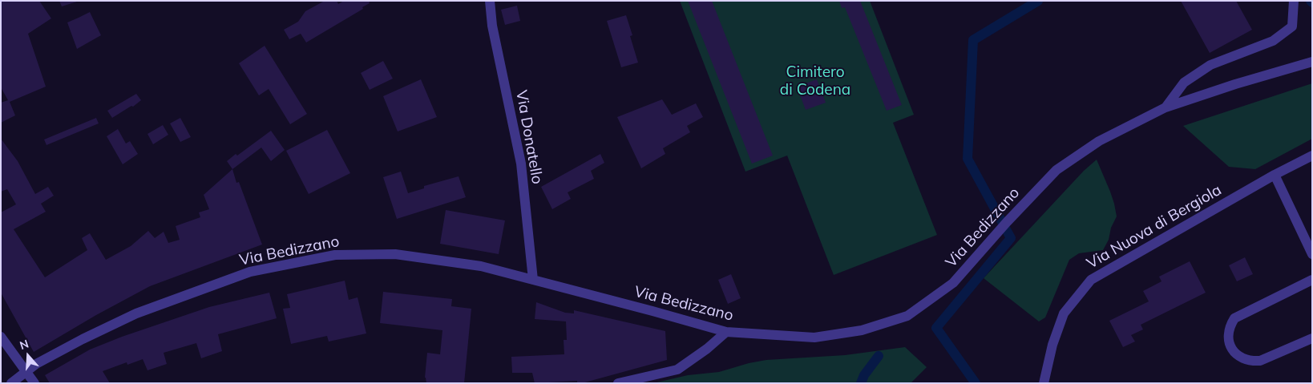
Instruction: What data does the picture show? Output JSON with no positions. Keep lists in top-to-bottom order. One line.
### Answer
{"streets":{"street":["Via Donatello","Via Nuova di Bergiola","Via Bedizzano"]},"crossings":[["Via Donatello","Via Bedizzano"]],"parks":["Cimitero di Codena"],"north":"top"}
